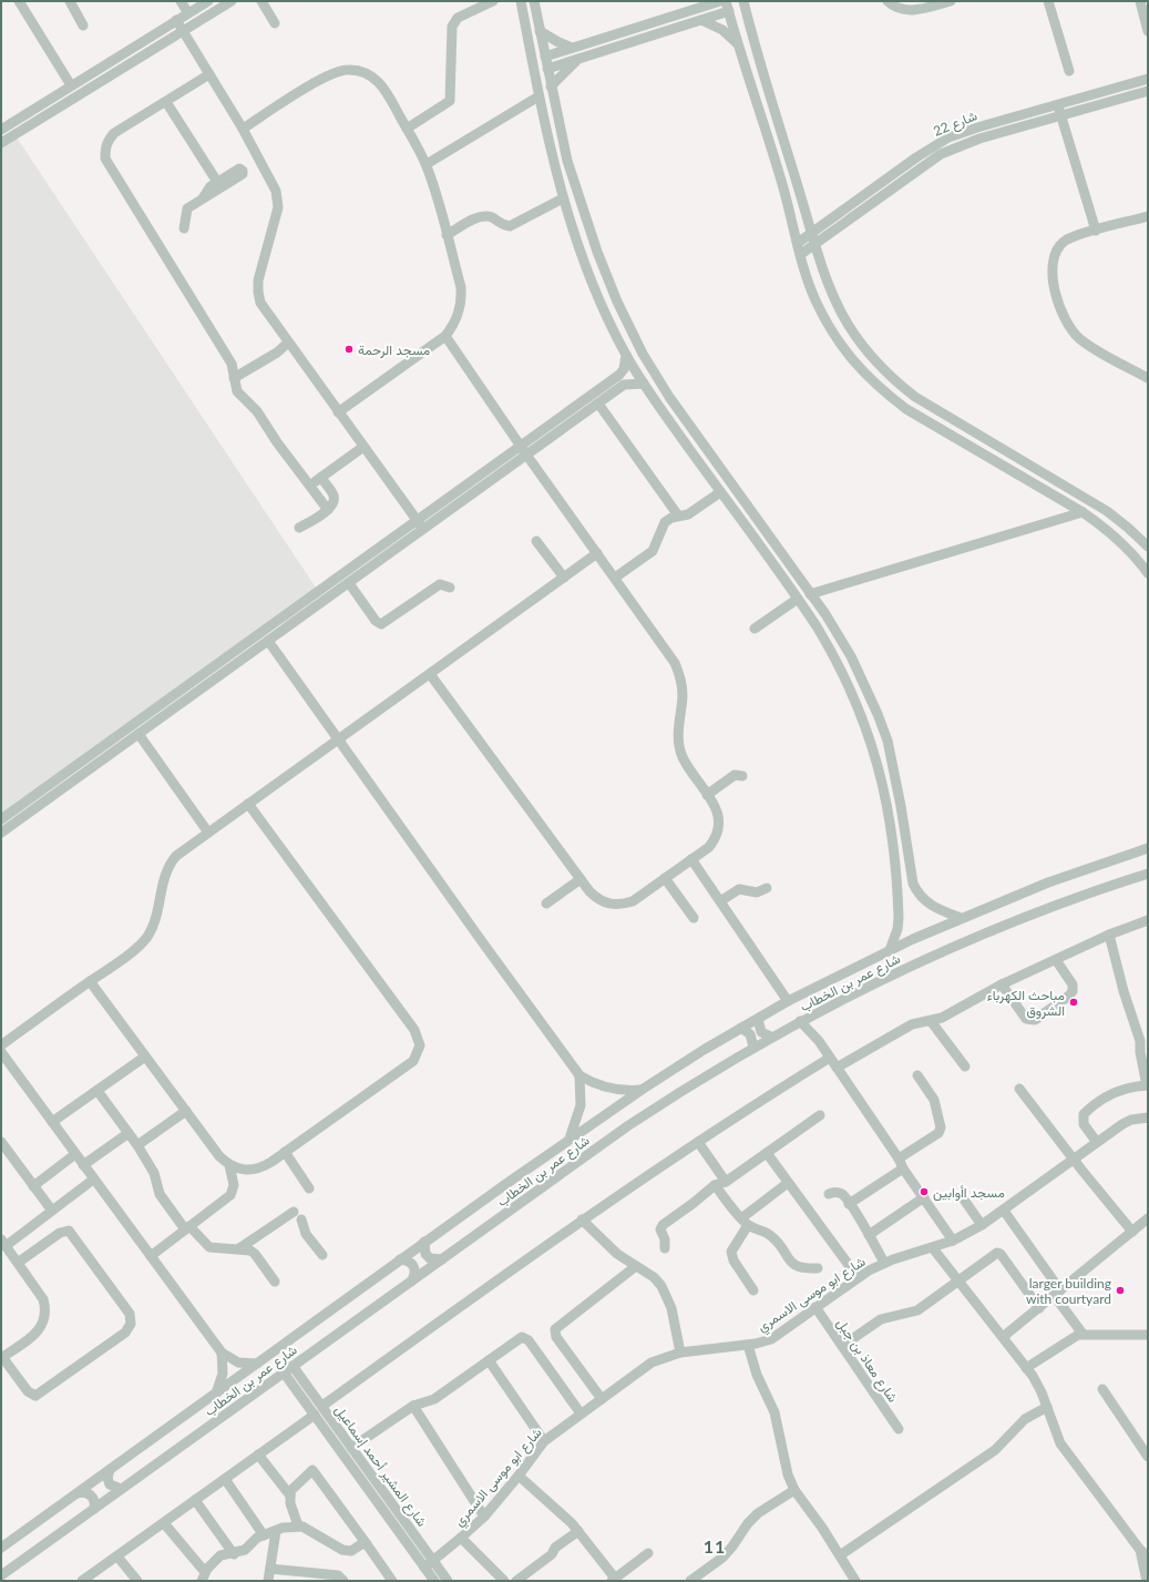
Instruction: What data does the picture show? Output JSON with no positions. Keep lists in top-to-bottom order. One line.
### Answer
{"streets":{"street":["شارع 22","شارع عمر بن الخطاب","شارع ابو موسى الاسمري","شارع معاذ بن جبل","شارع المشير أحمد إسماعيل"]},"crossings":[["شارع عمر بن الخطاب","شارع المشير أحمد إسماعيل"],["شارع ابو موسى الاسمري","شارع معاذ بن جبل"],["شارع ابو موسى الاسمري","شارع المشير أحمد إسماعيل"]],"districts":["11"],"places":["مسجد الرحمة","مباحث الكهرباء الشروق","مسجد اأوابين","larger building with courtyard"]}
